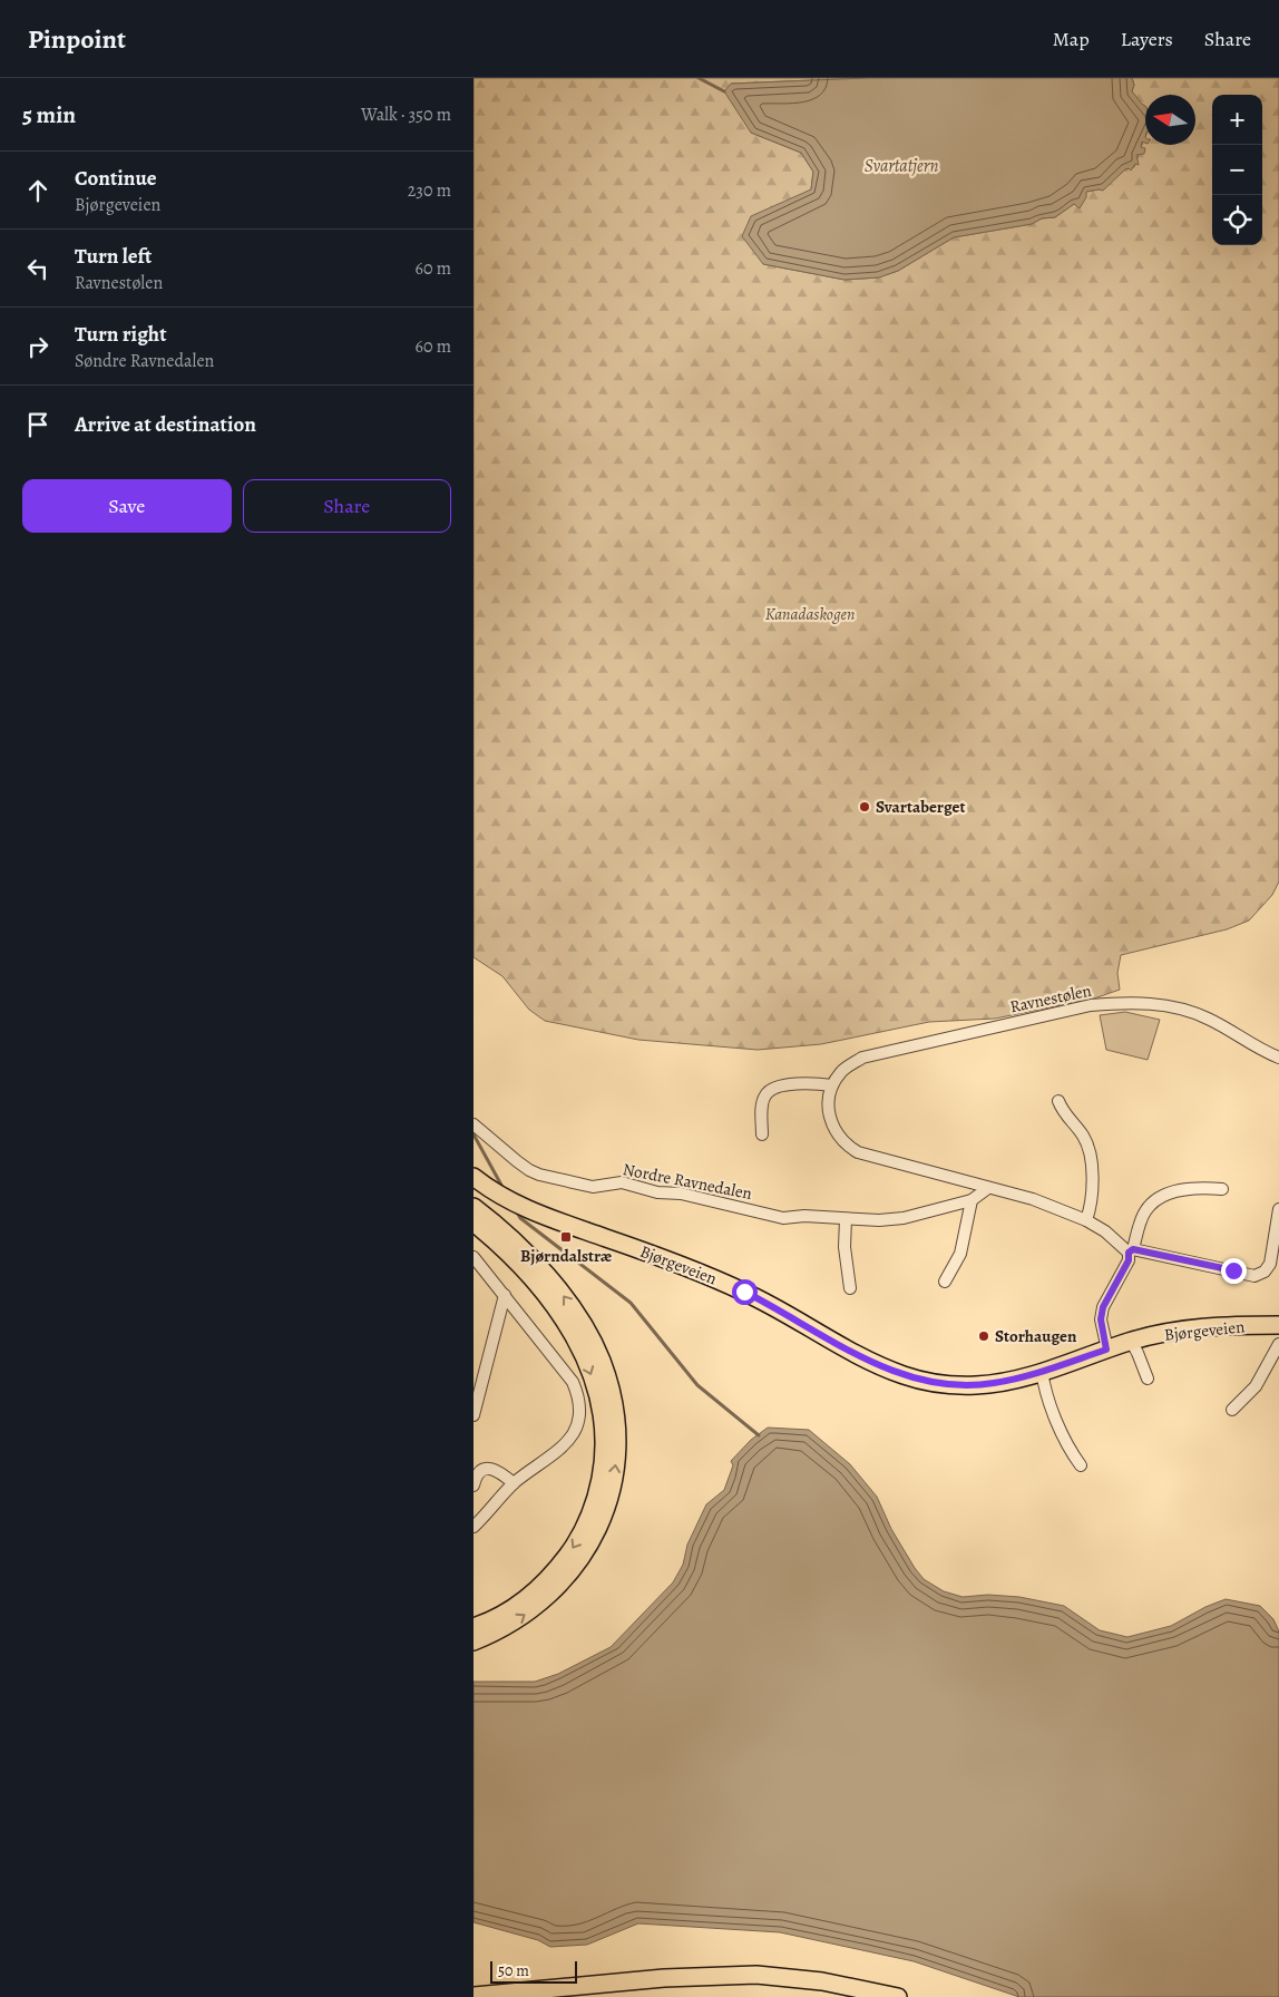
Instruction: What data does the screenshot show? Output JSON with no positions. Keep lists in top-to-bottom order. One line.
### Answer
{"streets":{"main road":["Bjørgeveien"],"street":["Ravnestølen","Nordre Ravnedalen"]},"water":["Svartatjern"],"parks":["Kanadaskogen"],"places":{"other":["Svartaberget","Storhaugen"],"transit":["Bjørndalstræ"]},"scale_bar":"50 m","north":"left","page":{"header":"Pinpoint","nav":["Map","Layers","Share"],"heading":["5 min","Walk · 350 m"],"map_buttons":["+","−"],"list":[["Continue","Bjørgeveien","230 m"],["Turn left","Ravnestølen","60 m"],["Turn right","Søndre Ravnedalen","60 m"],"Arrive at destination"],"buttons":["Save","Share"],"scale":"50 m"}}
